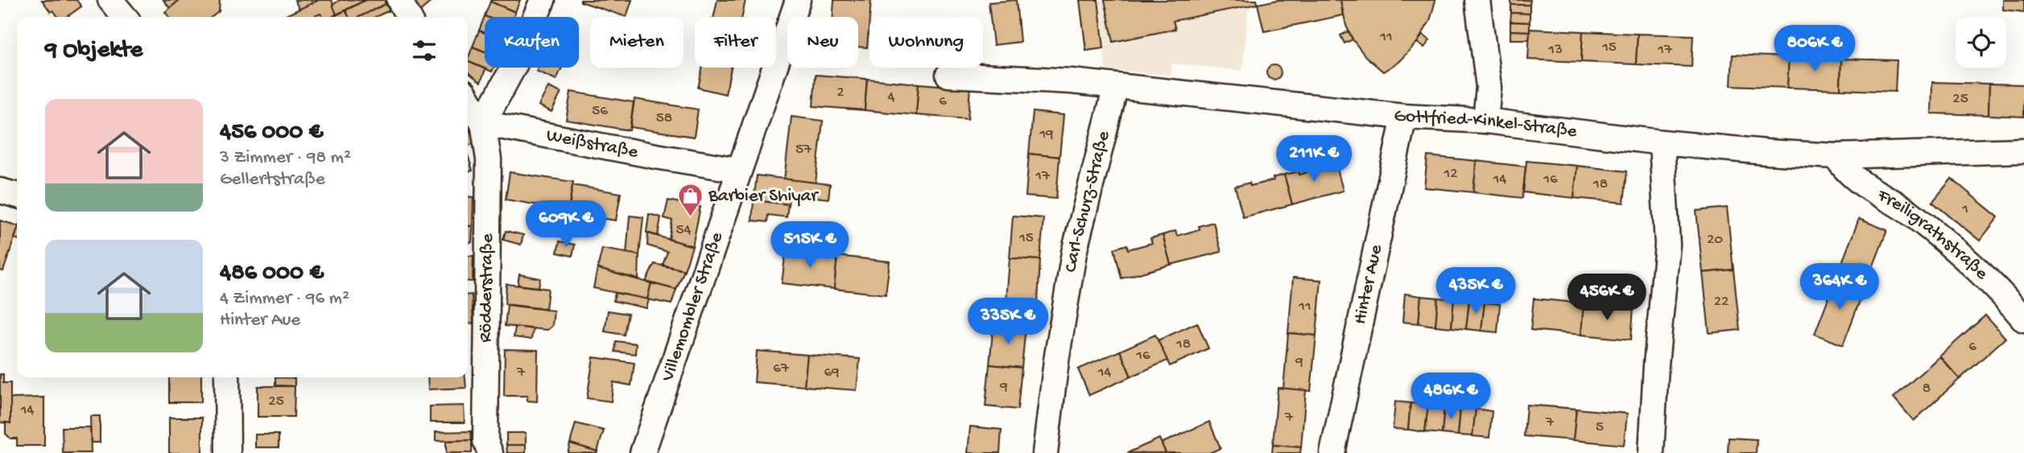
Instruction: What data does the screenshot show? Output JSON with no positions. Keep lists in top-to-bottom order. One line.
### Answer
{"streets":{"street":["Gottfried-Kinkel-Straße","Weißstraße","Carl-Schurz-Straße","Freiligrathstraße","Hinter Aue","Rödderstraße","Villemombler Straße"]},"crossings":[["Gottfried-Kinkel-Straße","Carl-Schurz-Straße"],["Gottfried-Kinkel-Straße","Freiligrathstraße"],["Gottfried-Kinkel-Straße","Hinter Aue"],["Weißstraße","Rödderstraße"],["Weißstraße","Villemombler Straße"]],"places":{"shop":["Barbier Shiyar"]},"house_numbers":["11","15","13","17","2","4","25","6","56","58","19","57","12","17","14","16","18","1","54","15","20","22","11","18","6","16","9","67","7","69","14","9","8","25","14","7","7","5"],"page":{"chip":["Kaufen","Mieten","Filter","Neu","Wohnung"],"heading":"9 Objekte","price":["806K €","211K €","609K €","515K €","364K €","435K €","456K €","335K €","486K €"],"list":[{"name":"456 000 €","note":"3 Zimmer · 98 m² · Gellertstraße"},{"name":"486 000 €","note":"4 Zimmer · 96 m² · Hinter Aue"}]}}
